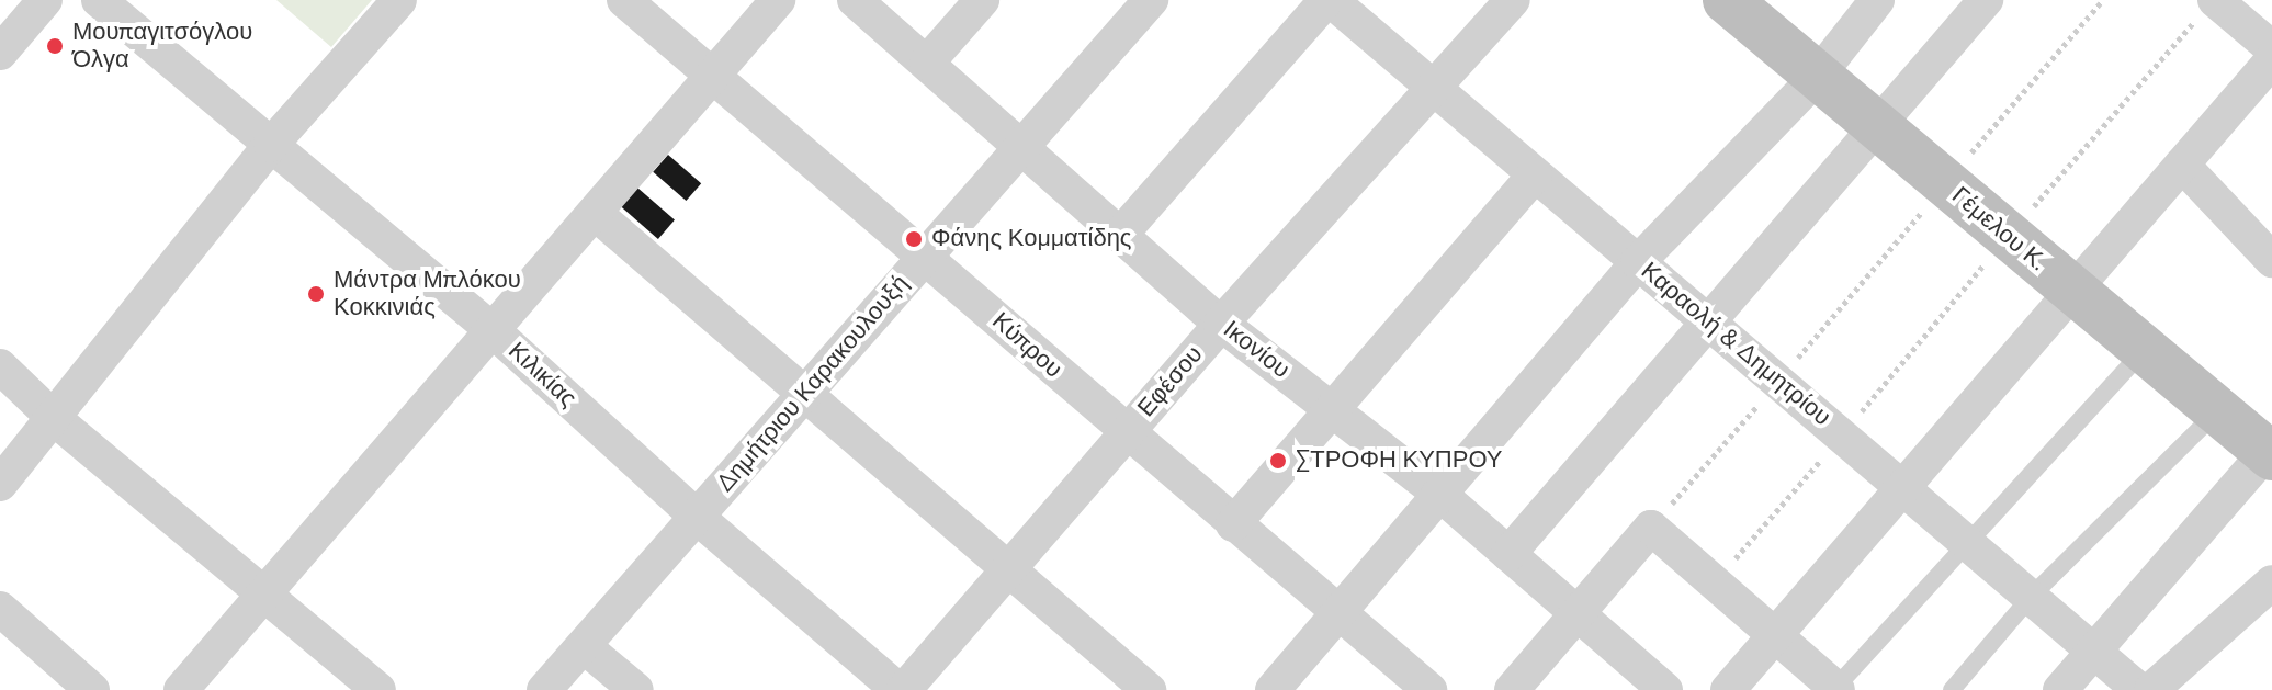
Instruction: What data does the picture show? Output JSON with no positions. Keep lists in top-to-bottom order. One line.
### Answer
{"streets":{"main road":["Γέμελου Κ."],"street":["Καραολή & Δημητρίου","Κύπρου","Ικονίου","Κιλικίας","Εφέσου","Δημήτριου Καρακουλουξή"]},"crossings":[["Καραολή & Δημητρίου","Εφέσου"],["Κύπρου","Εφέσου"],["Κύπρου","Δημήτριου Καρακουλουξή"],["Ικονίου","Εφέσου"],["Ικονίου","Δημήτριου Καρακουλουξή"],["Κιλικίας","Εφέσου"],["Κιλικίας","Δημήτριου Καρακουλουξή"]],"places":["Μουπαγιτσόγλου Όλγα","Φάνης Κομματίδης","Μάντρα Μπλόκου Κοκκινιάς","ΣΤΡΟΦΗ ΚΥΠΡΟΥ"]}
